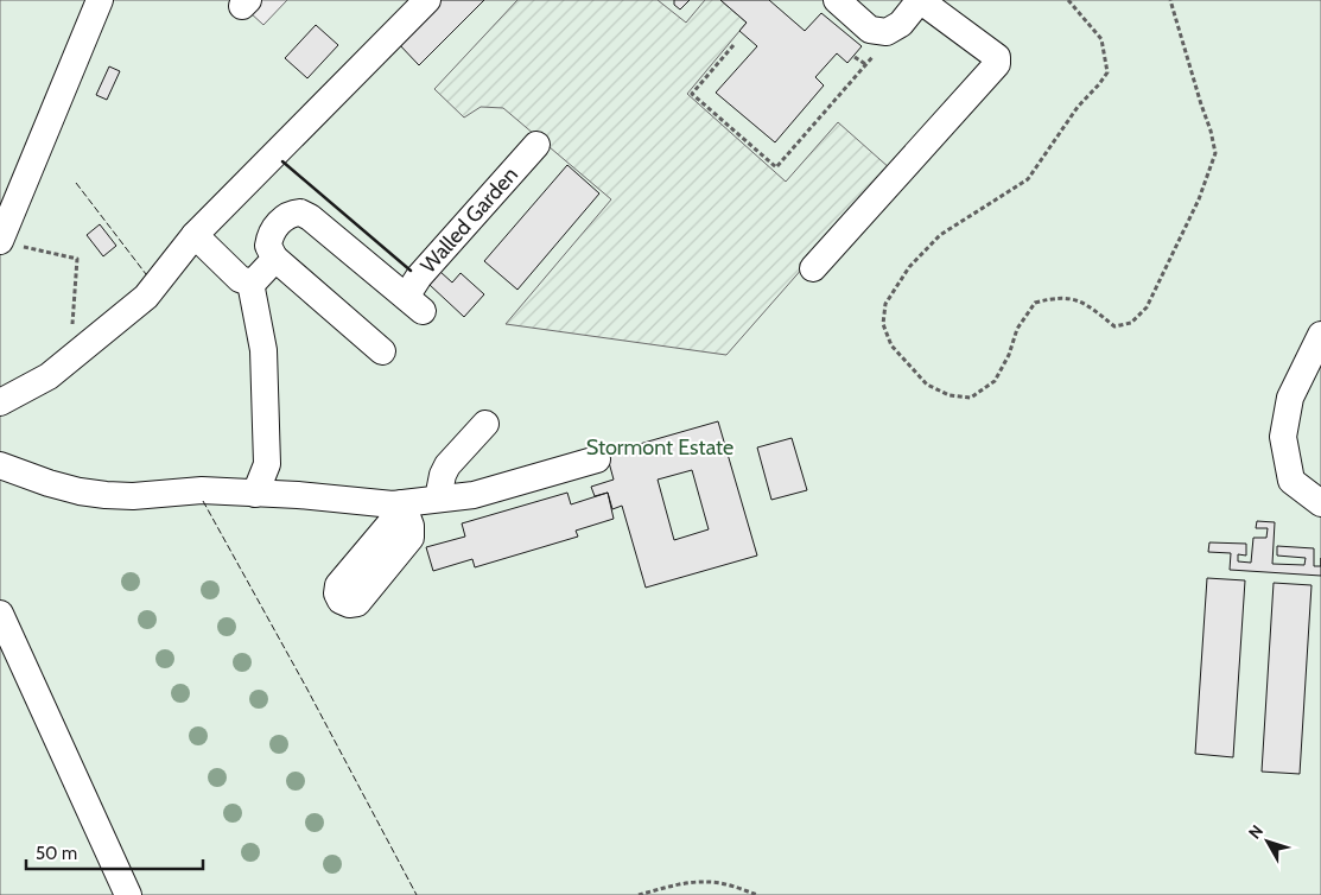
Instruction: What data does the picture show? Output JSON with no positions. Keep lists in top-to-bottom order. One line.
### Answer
{"streets":{"lane":["Walled Garden"]},"parks":["Stormont Estate"],"scale_bar":"50 m","north":"top left"}
